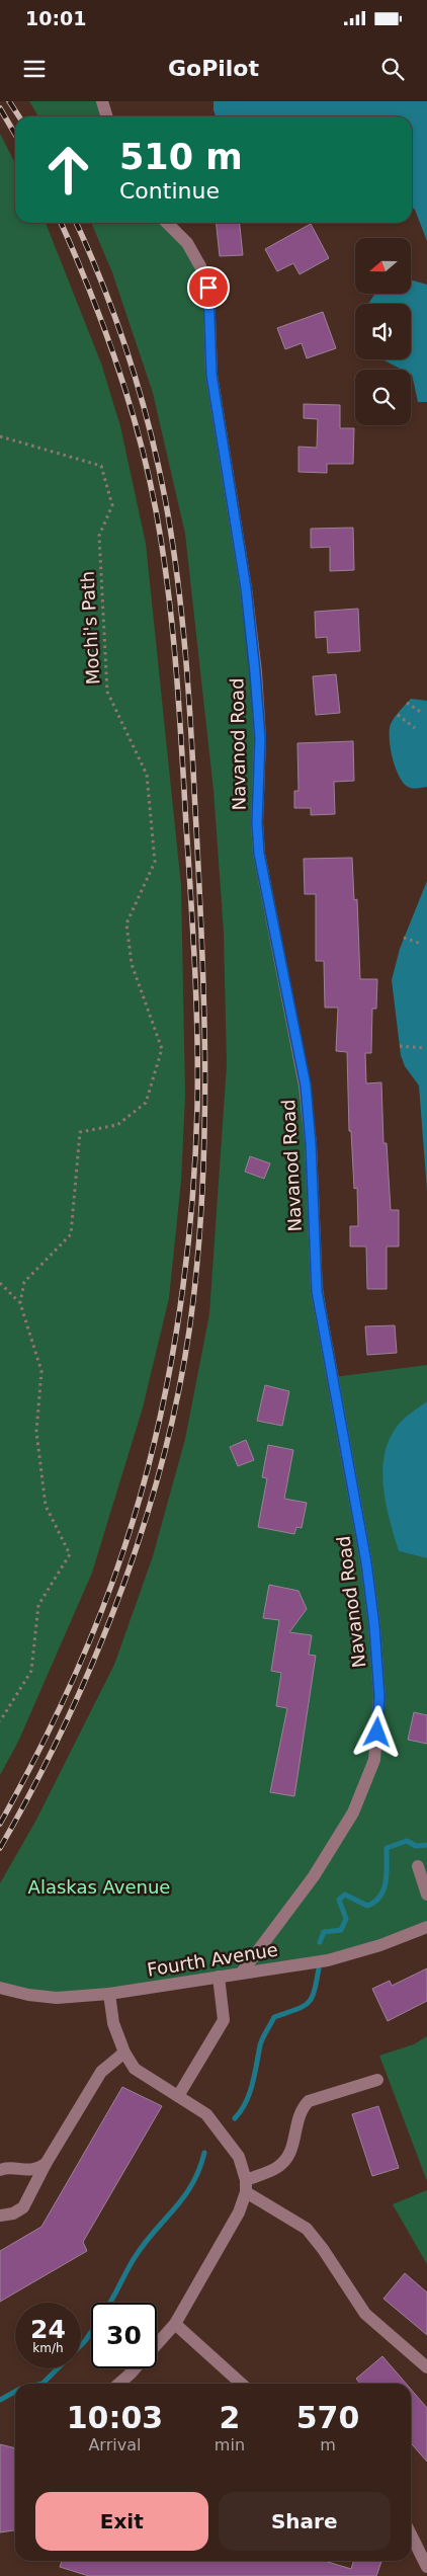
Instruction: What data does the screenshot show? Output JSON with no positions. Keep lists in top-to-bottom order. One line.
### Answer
{"streets":{"street":["Navanod Road","Fourth Avenue"],"path":["Mochi's Path"]},"crossings":[["Navanod Road","Fourth Avenue"]],"parks":["Alaskas Avenue"],"north":"left","page":{"status":"10:01","header":"GoPilot","turn":["510 m","Continue"],"speed":"24 km/h","limit":"30","eta":["10:03","Arrival","2","min","570","m"],"buttons":["Exit","Share"]}}
